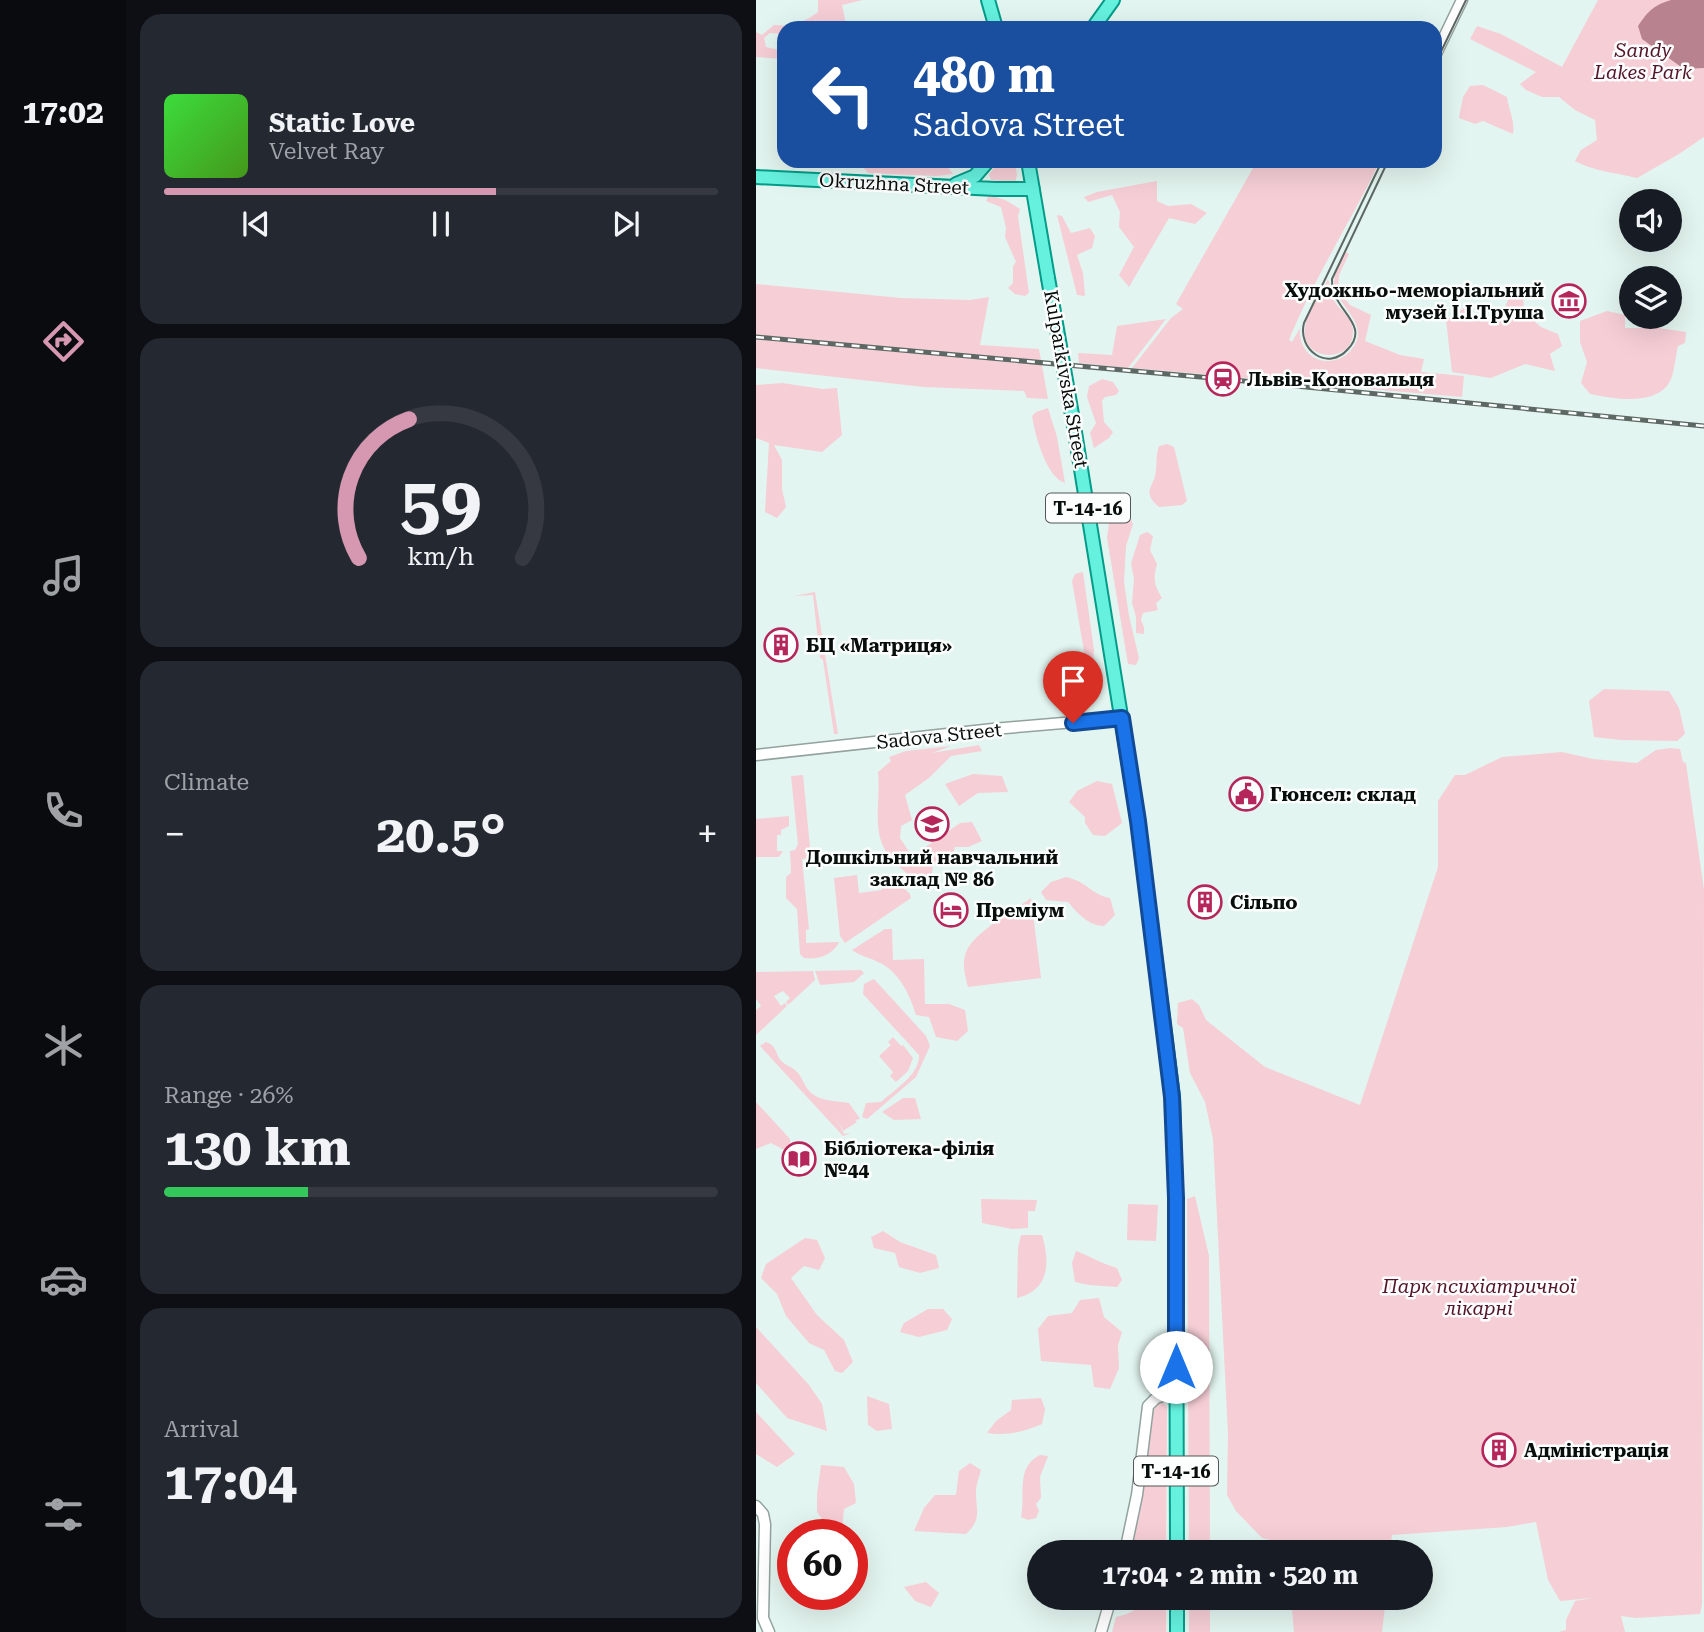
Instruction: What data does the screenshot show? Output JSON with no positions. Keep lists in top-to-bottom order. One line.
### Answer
{"streets":{"main road":["Okruzhna Street","Kulparkivska Street","Т-14-16"],"street":["Sadova Street"]},"crossings":[["Okruzhna Street","Kulparkivska Street"],["Kulparkivska Street","Sadova Street"]],"parks":["Sandy Lakes Park","Парк психіатричної лікарні"],"places":{"museum":["Художньо-меморіальний музей І.І.Труша"],"station":["Львів-Коновальця"],"building":["БЦ «Матриця»","Сільпо","Адміністрація"],"public building":["Гюнсел: склад"],"school or university":["Дошкільний навчальний заклад № 86"],"hotel":["Преміум"],"library":["Бібліотека-філія №44"]},"page":{"tabs":"17:02","turn":["480 m","Sadova Street"],"song":["Static Love","Velvet Ray"],"tile":["Climate",["Range · 26%","130 km"],["Arrival","17:04"]],"heat":["−","20.5°","+"],"limit":"60","trip":"17:04 · 2 min · 520 m","gauge":["59","km/h"]}}
